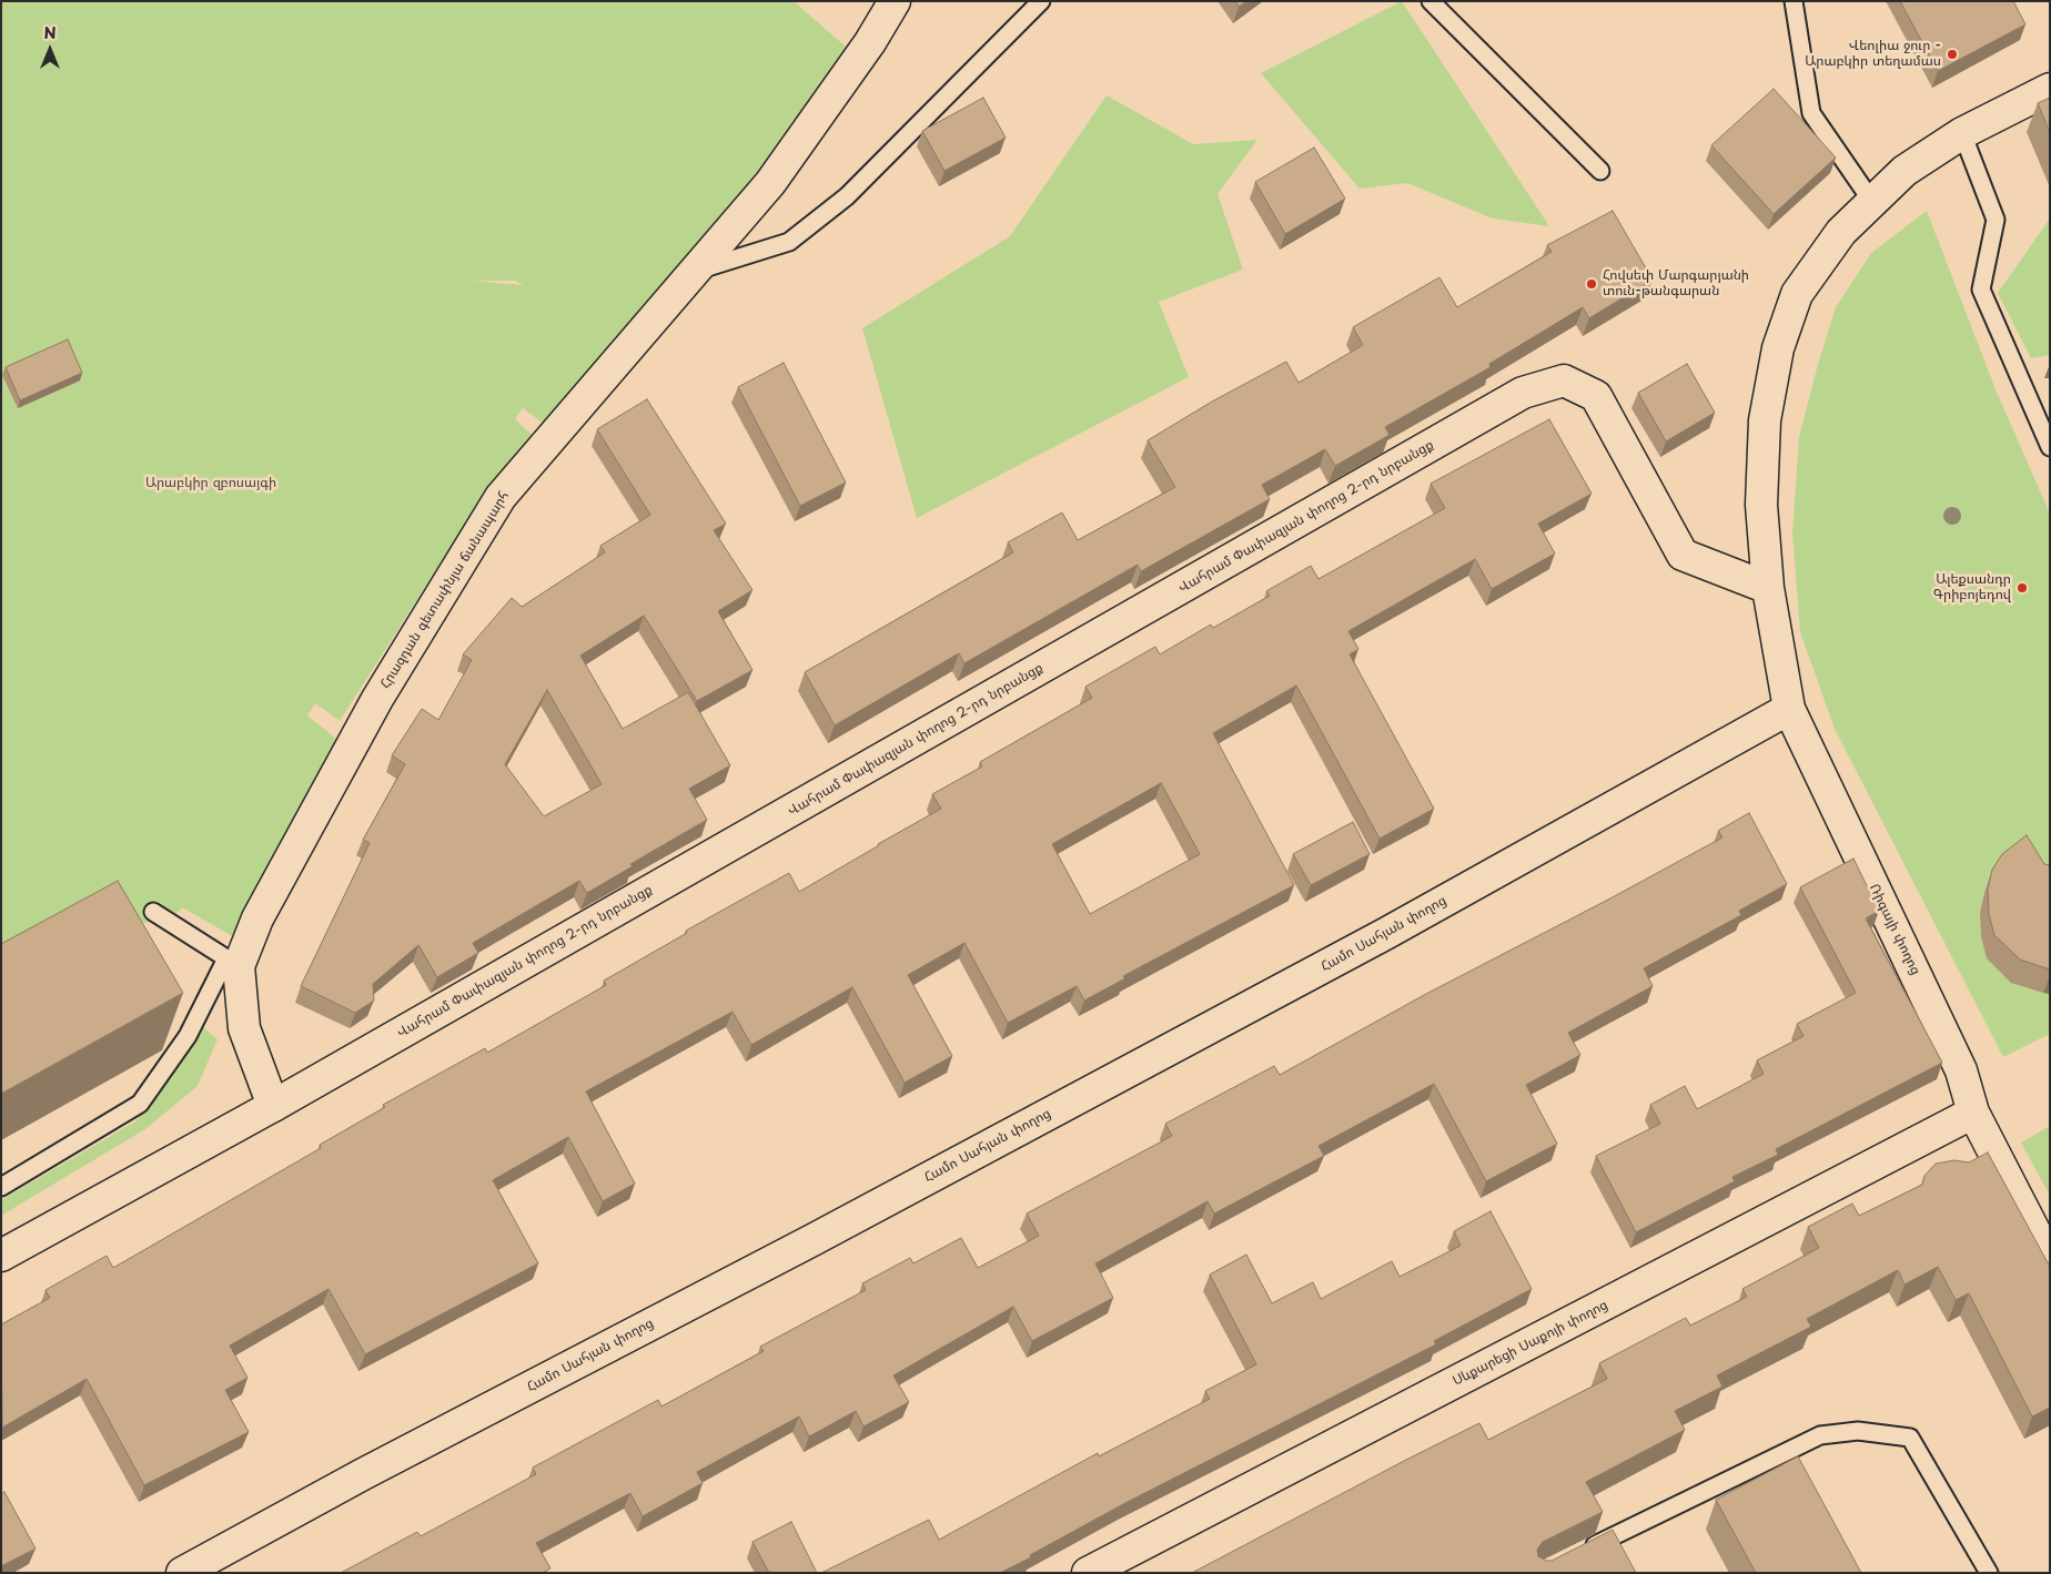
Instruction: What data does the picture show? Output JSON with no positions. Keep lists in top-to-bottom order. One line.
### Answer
{"streets":{"street":["Վահրամ Փափազյան փողոց 2-րդ նրբանցք","Հրազդան գետափնյա ճանապարհ","Ռիգայի փողոց","Համո Սահյան փողոց","Սևքարեցի Սաքոյի փողոց"]},"crossings":[["Վահրամ Փափազյան փողոց 2-րդ նրբանցք","Հրազդան գետափնյա ճանապարհ"],["Վահրամ Փափազյան փողոց 2-րդ նրբանցք","Ռիգայի փողոց"],["Ռիգայի փողոց","Համո Սահյան փողոց"],["Ռիգայի փողոց","Սևքարեցի Սաքոյի փողոց"]],"parks":["Արաբկիր զբոսայգի"],"places":["Վեոլիա ջուր - Արաբկիր տեղամաս","Հովսեփ Մարգարյանի տուն-թանգարան","Ալեքսանդր Գրիբոյեդով"],"north":"top"}
